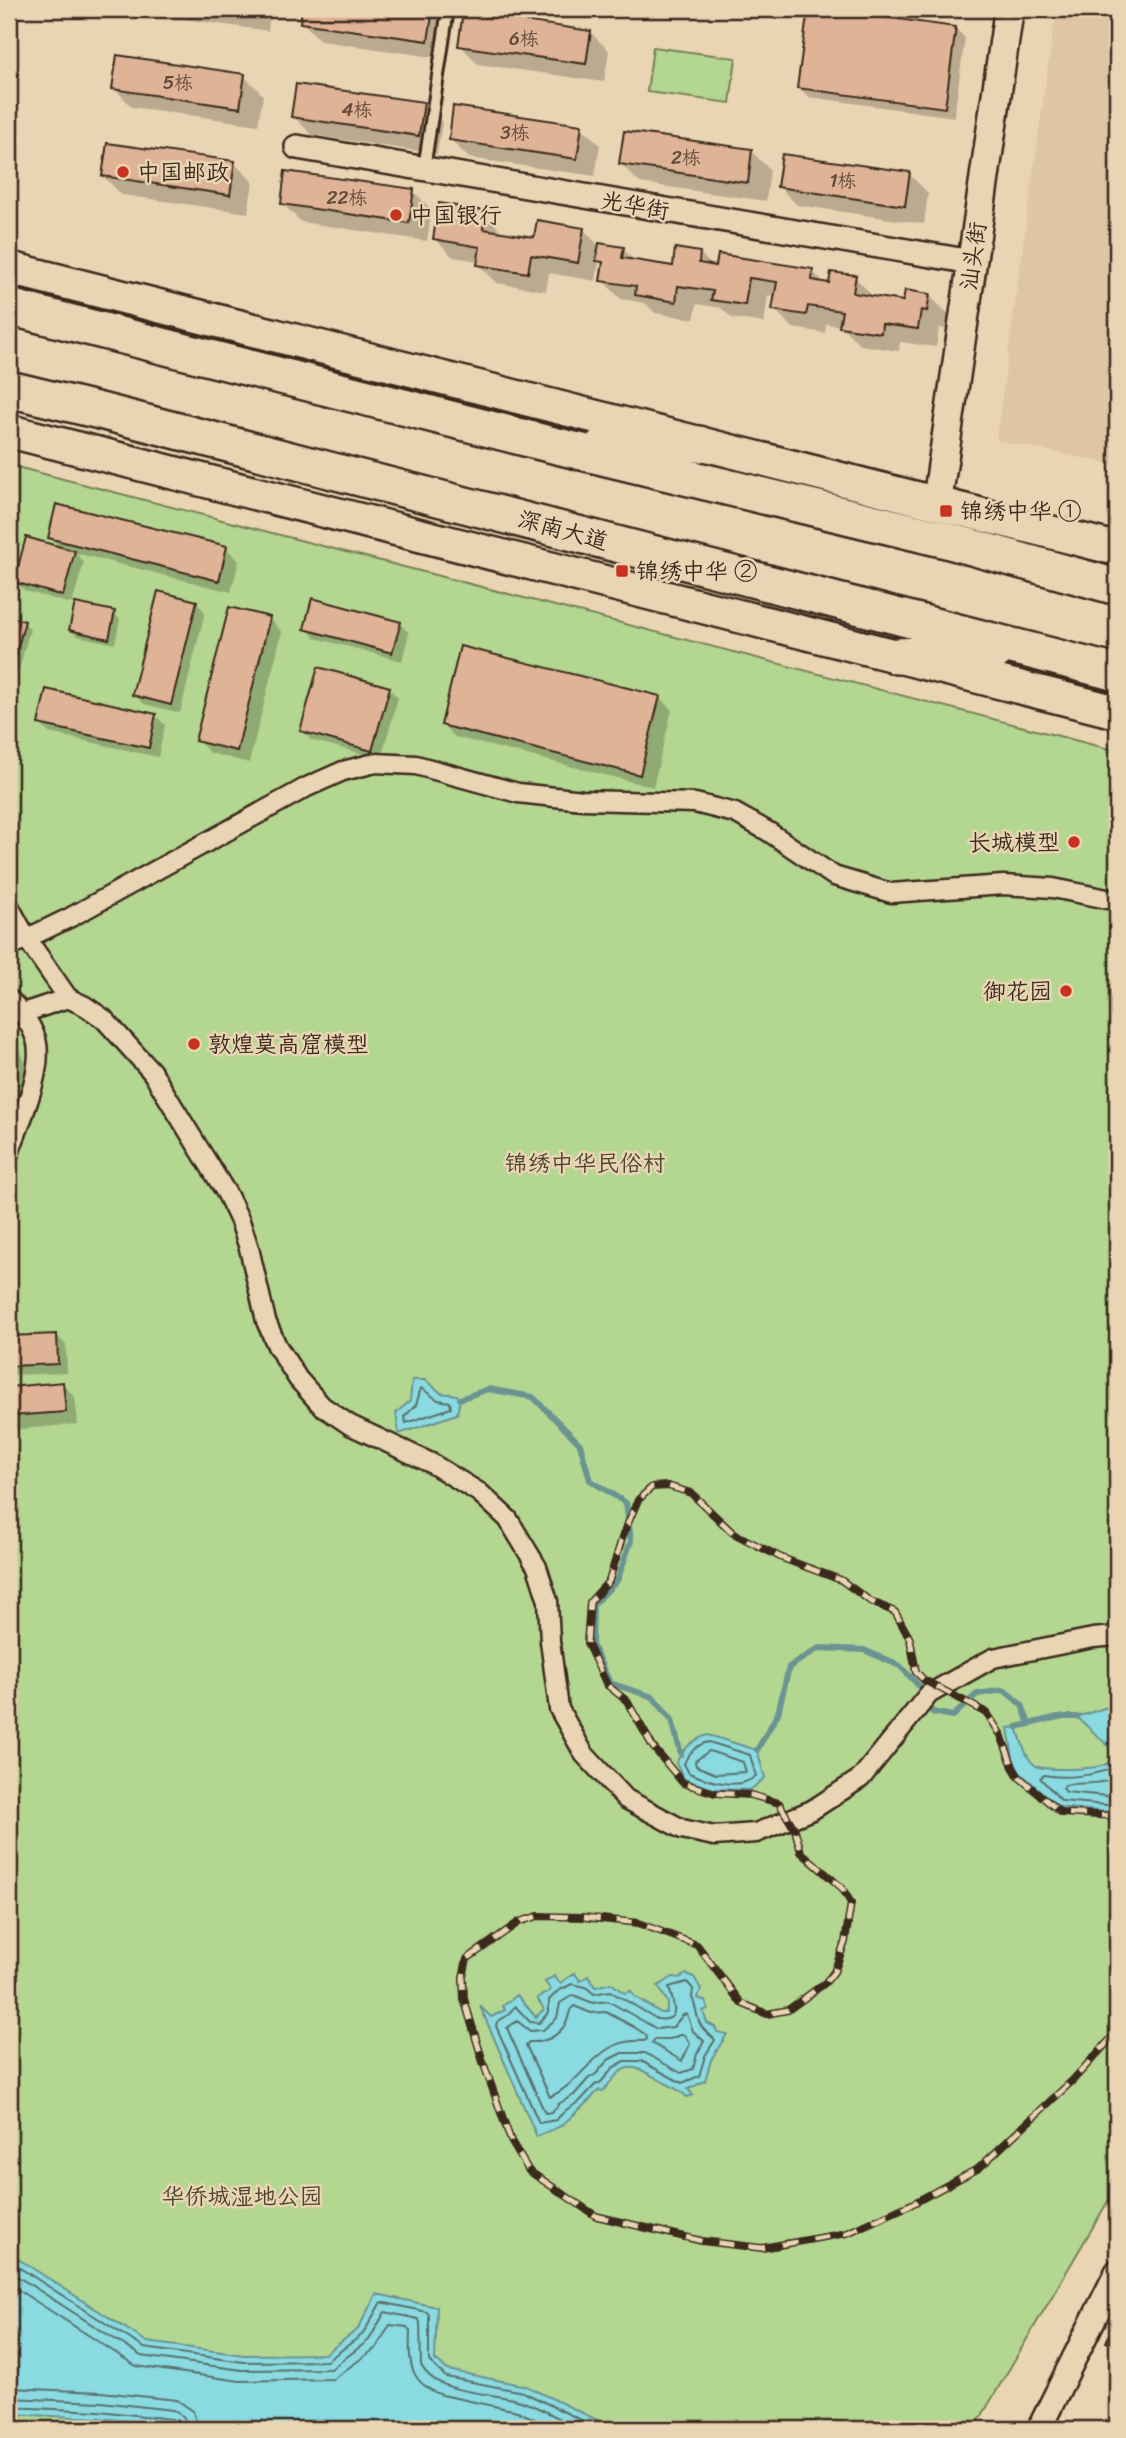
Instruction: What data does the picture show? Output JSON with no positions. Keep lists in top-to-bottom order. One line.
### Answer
{"streets":{"main road":["深南大道"],"street":["光华街","汕头街"]},"crossings":[["光华街","汕头街"]],"parks":["锦绣中华民俗村","华侨城湿地公园"],"places":{"other":["中国邮政","中国银行","长城模型","御花园","敦煌莫高窟模型"],"transit":["锦绣中华 ①","锦绣中华 ②"]},"house_numbers":["6栋","5栋","4栋","3栋","2栋","1栋","22栋"]}
